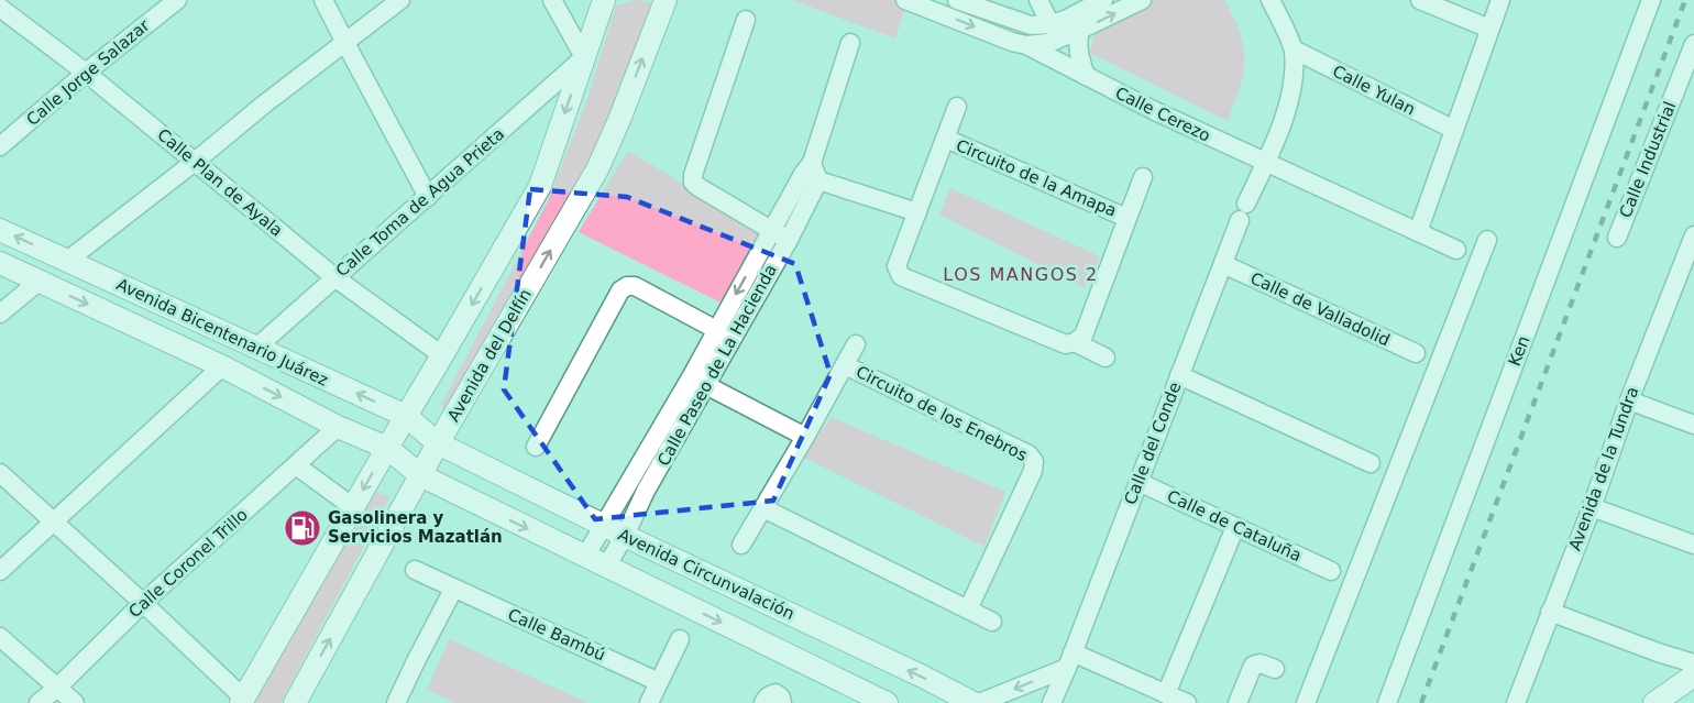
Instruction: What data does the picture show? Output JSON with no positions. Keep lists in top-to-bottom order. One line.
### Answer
{"streets":{"street":["Calle Jorge Salazar","Calle Yulan","Calle Cerezo","Calle Industrial","Circuito de la Amapa","Calle Plan de Ayala","Calle Toma de Agua Prieta","Calle de Valladolid","Avenida Bicentenario Juárez","Ken","Avenida del Delfín","Calle Paseo de La Hacienda","Circuito de los Enebros","Calle del Conde","Avenida de la Tundra","Calle de Cataluña","Calle Coronel Trillo","Avenida Circunvalación","Calle Bambú"]},"crossings":[["Calle Jorge Salazar","Calle Plan de Ayala"],["Calle Yulan","Calle del Conde"],["Calle Cerezo","Calle del Conde"],["Calle Plan de Ayala","Calle Toma de Agua Prieta"],["Calle Toma de Agua Prieta","Avenida Bicentenario Juárez"],["Calle de Valladolid","Calle del Conde"],["Avenida Bicentenario Juárez","Avenida del Delfín"],["Avenida Bicentenario Juárez","Calle Coronel Trillo"],["Avenida Bicentenario Juárez","Avenida Circunvalación"],["Avenida del Delfín","Avenida Circunvalación"],["Calle Paseo de La Hacienda","Avenida Circunvalación"],["Calle del Conde","Calle de Cataluña"]],"districts":["LOS MANGOS 2"],"places":{"fuel station":["Gasolinera y Servicios Mazatlán"]}}
